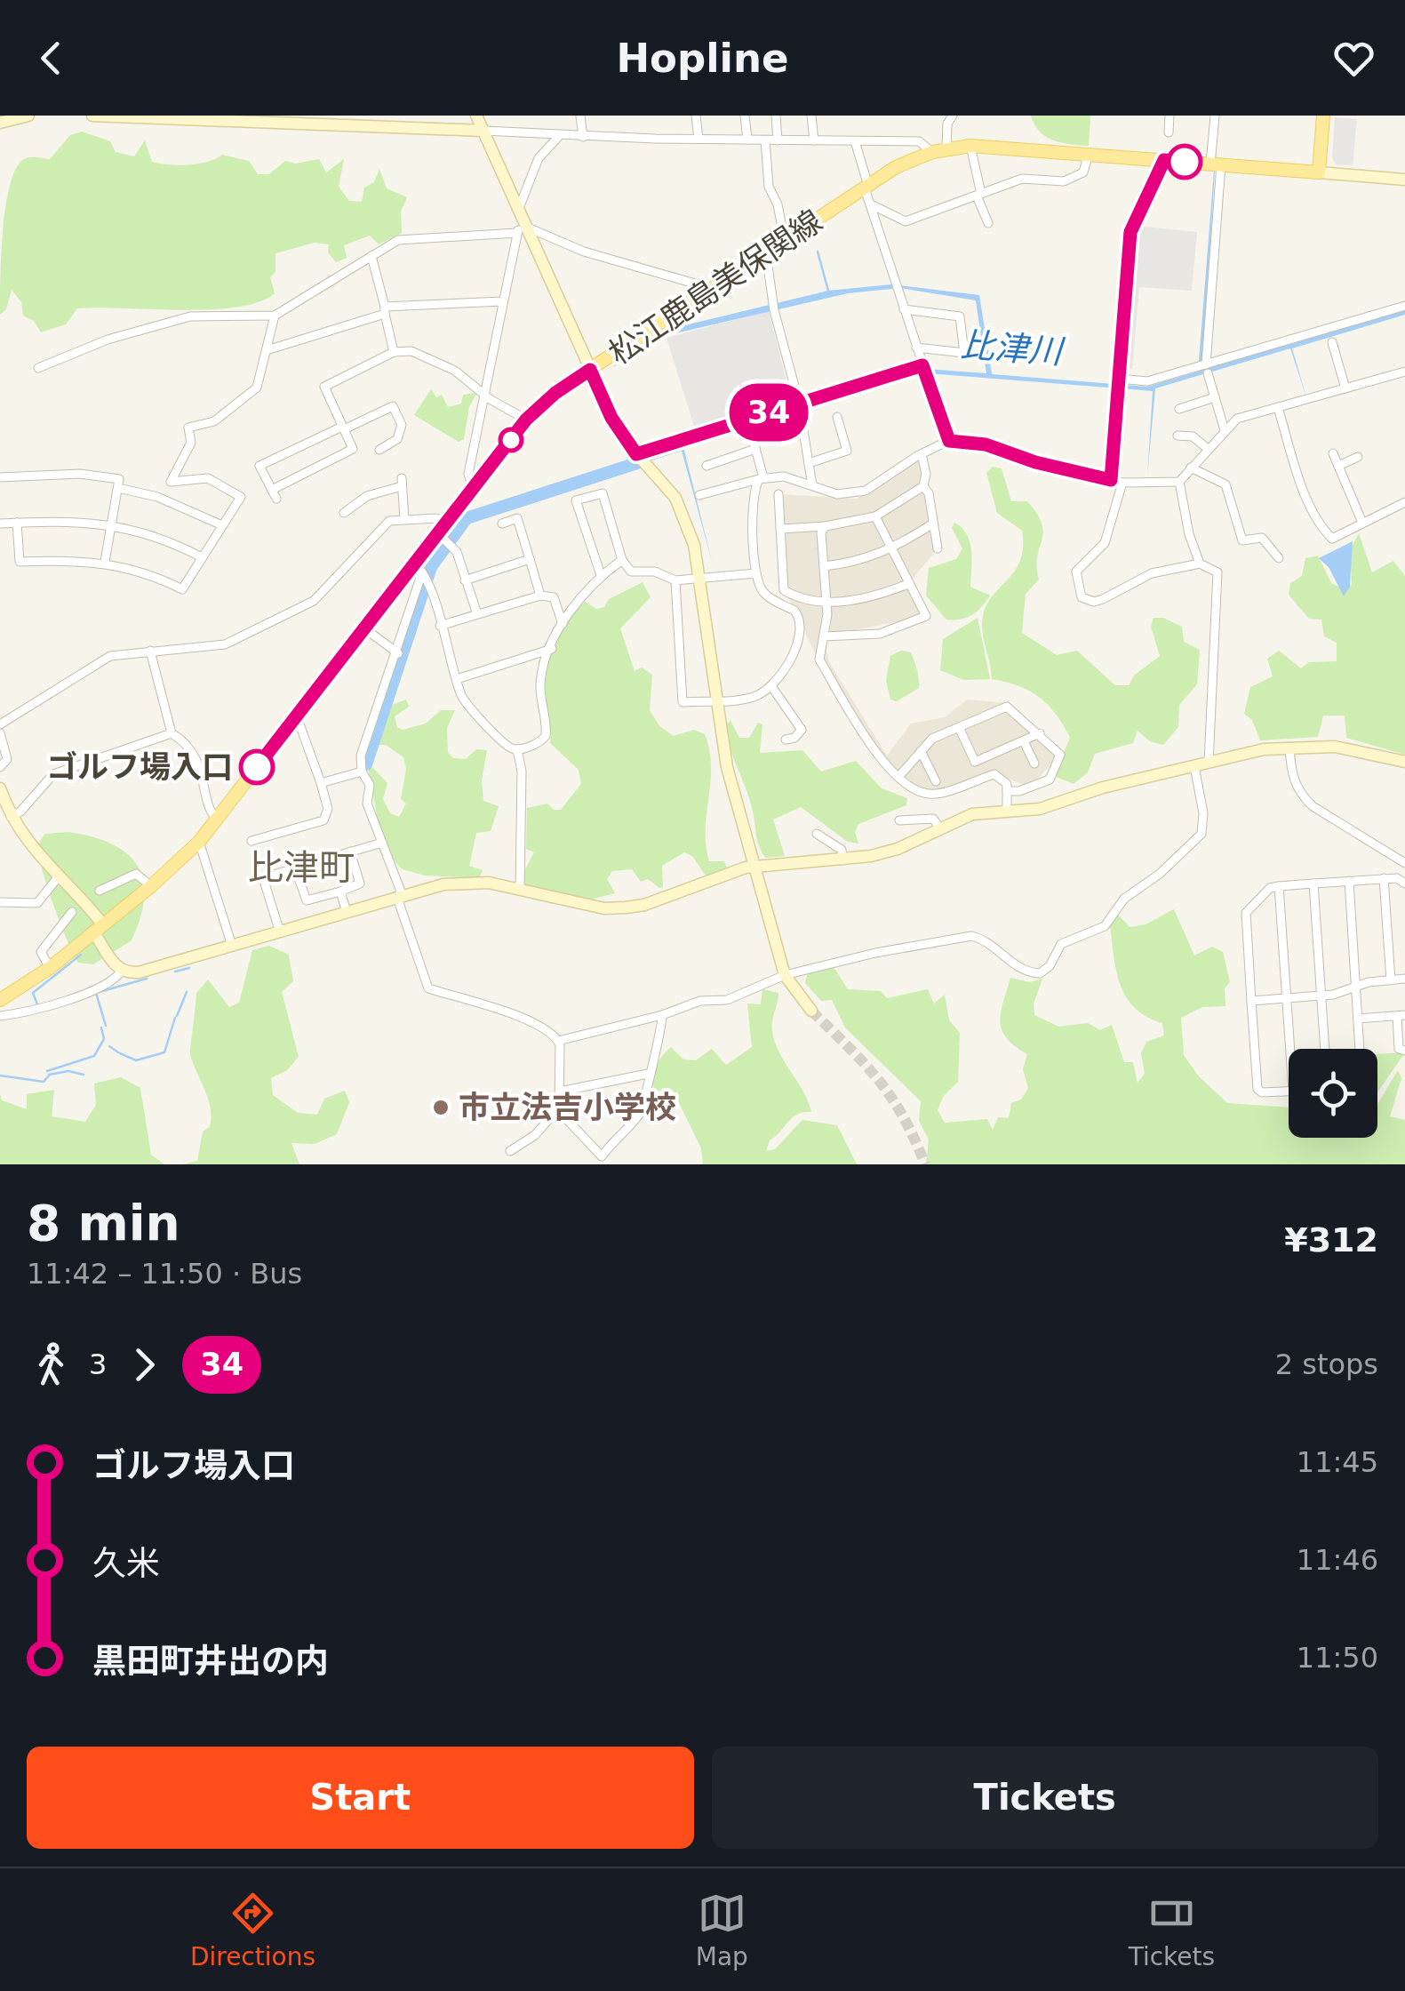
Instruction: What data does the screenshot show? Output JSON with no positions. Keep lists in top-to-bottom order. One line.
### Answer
{"streets":{"main road":["松江鹿島美保関線"]},"districts":["比津町"],"water":["比津川"],"places":["ゴルフ場入口","市立法吉小学校"],"lines":["bus line 34"],"page":{"header":"Hopline","on_map":"34","heading":["8 min","11:42 – 11:50 · Bus","¥312"],"legs":["3","34","2 stops"],"list":[{"name":"ゴルフ場入口","value":"11:45"},{"name":"久米","value":"11:46"},{"name":"黒田町井出の内","value":"11:50"}],"buttons":["Start","Tickets"],"tabs":["Directions","Map","Tickets"]}}
